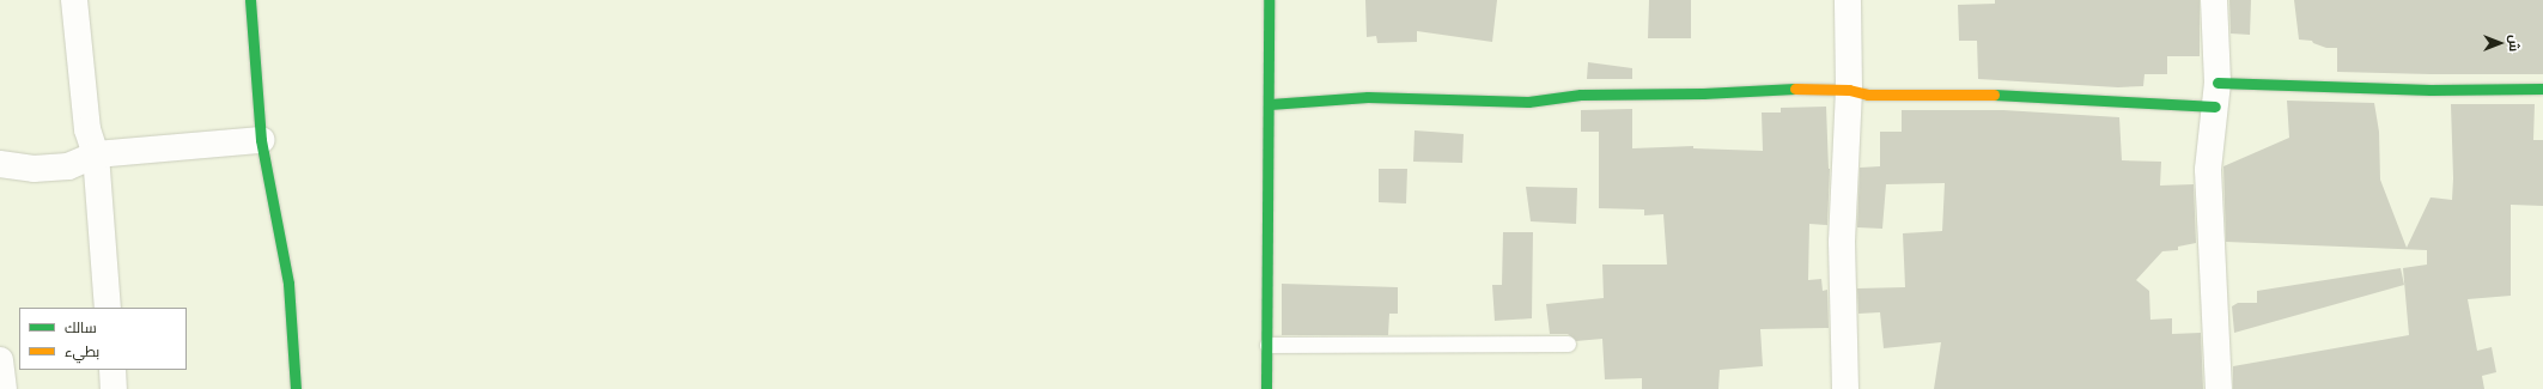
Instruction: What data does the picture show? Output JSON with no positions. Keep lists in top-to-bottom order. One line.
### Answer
{"legend":["سالك","بطيء"],"north":"right"}
